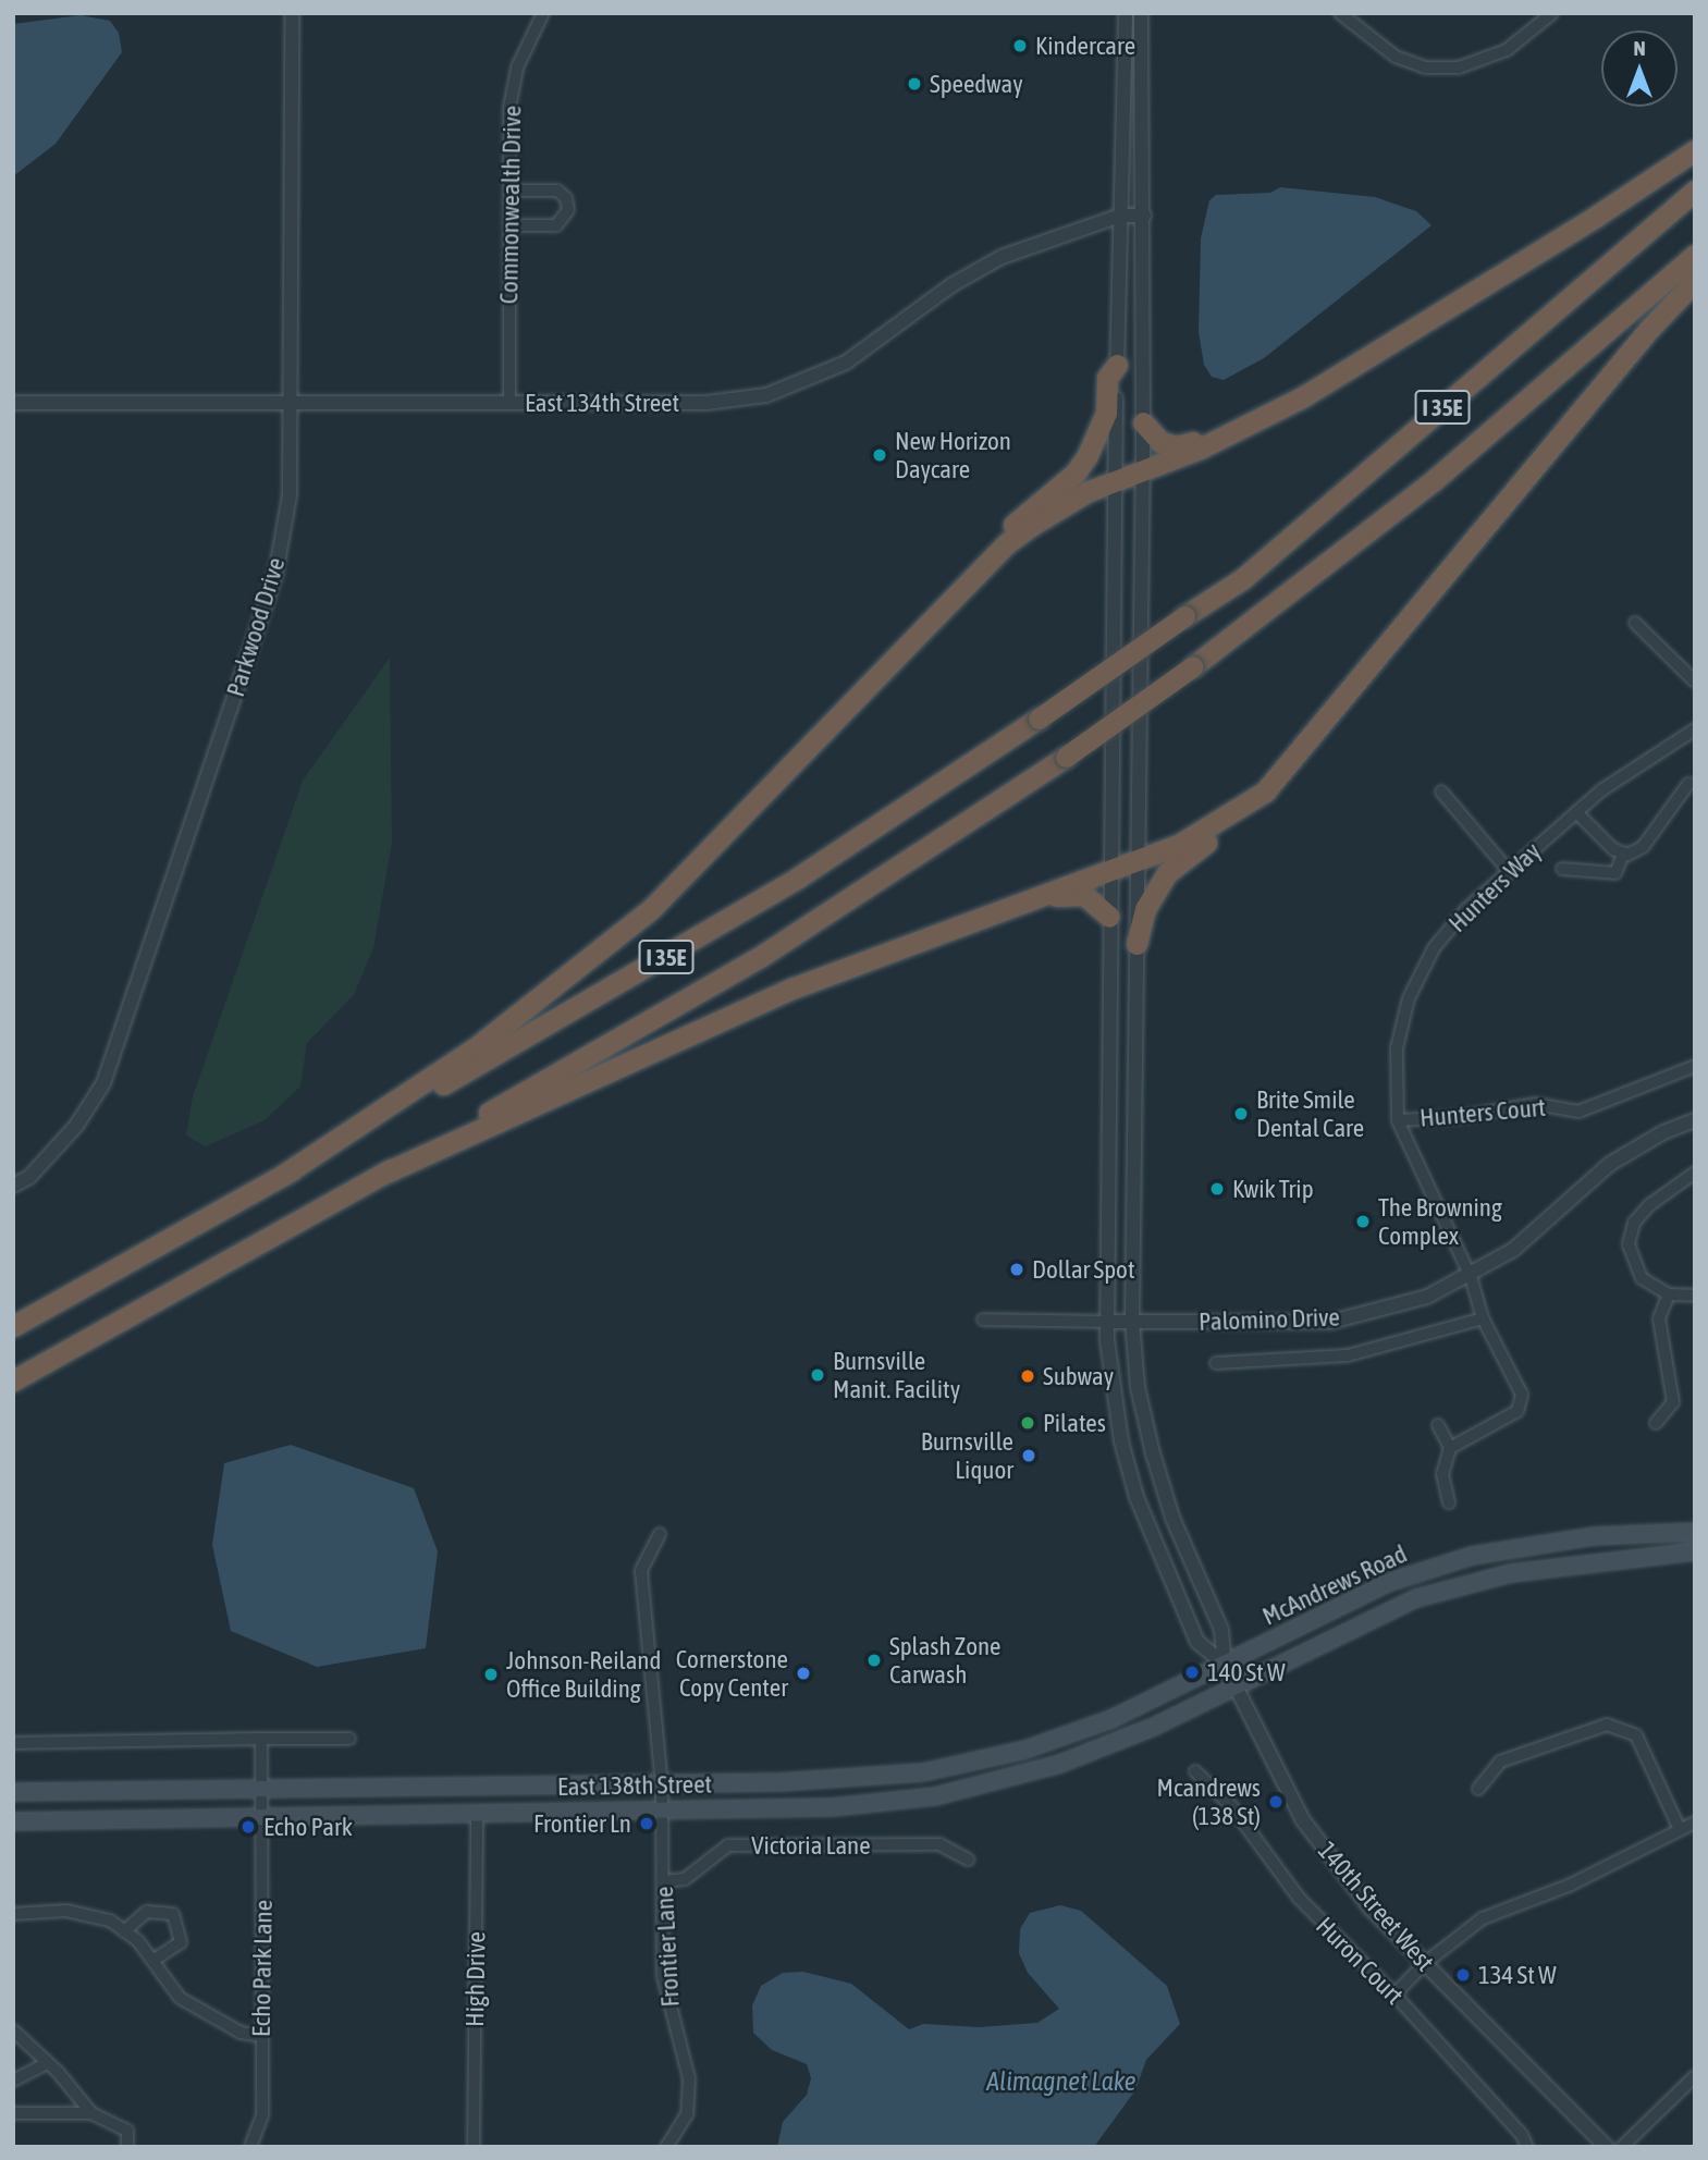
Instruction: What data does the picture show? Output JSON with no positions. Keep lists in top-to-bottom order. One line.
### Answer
{"streets":{"highway":["I 35E"],"main road":["McAndrews Road","East 138th Street"],"street":["Commonwealth Drive","East 134th Street","Parkwood Drive","Hunters Way","Hunters Court","Palomino Drive","Victoria Lane","140th Street West","Frontier Lane","Huron Court","Echo Park Lane","High Drive"]},"crossings":[["Commonwealth Drive","East 134th Street"],["East 134th Street","Parkwood Drive"],["Hunters Way","Hunters Court"],["Hunters Way","Palomino Drive"],["McAndrews Road","East 138th Street"],["McAndrews Road","140th Street West"],["East 138th Street","140th Street West"],["East 138th Street","Frontier Lane"],["East 138th Street","Echo Park Lane"],["East 138th Street","High Drive"],["Victoria Lane","Frontier Lane"]],"water":["Alimagnet Lake"],"places":["Kindercare","Speedway","New Horizon Daycare","Brite Smile Dental Care","Kwik Trip","The Browning Complex","Dollar Spot","Burnsville Manit. Facility","Subway","Pilates","Burnsville Liquor","Splash Zone Carwash","140 St W","Cornerstone Copy Center","Johnson-Reiland Office Building","Mcandrews (138 St)","Frontier Ln","Echo Park","134 St W"],"north":"top"}
